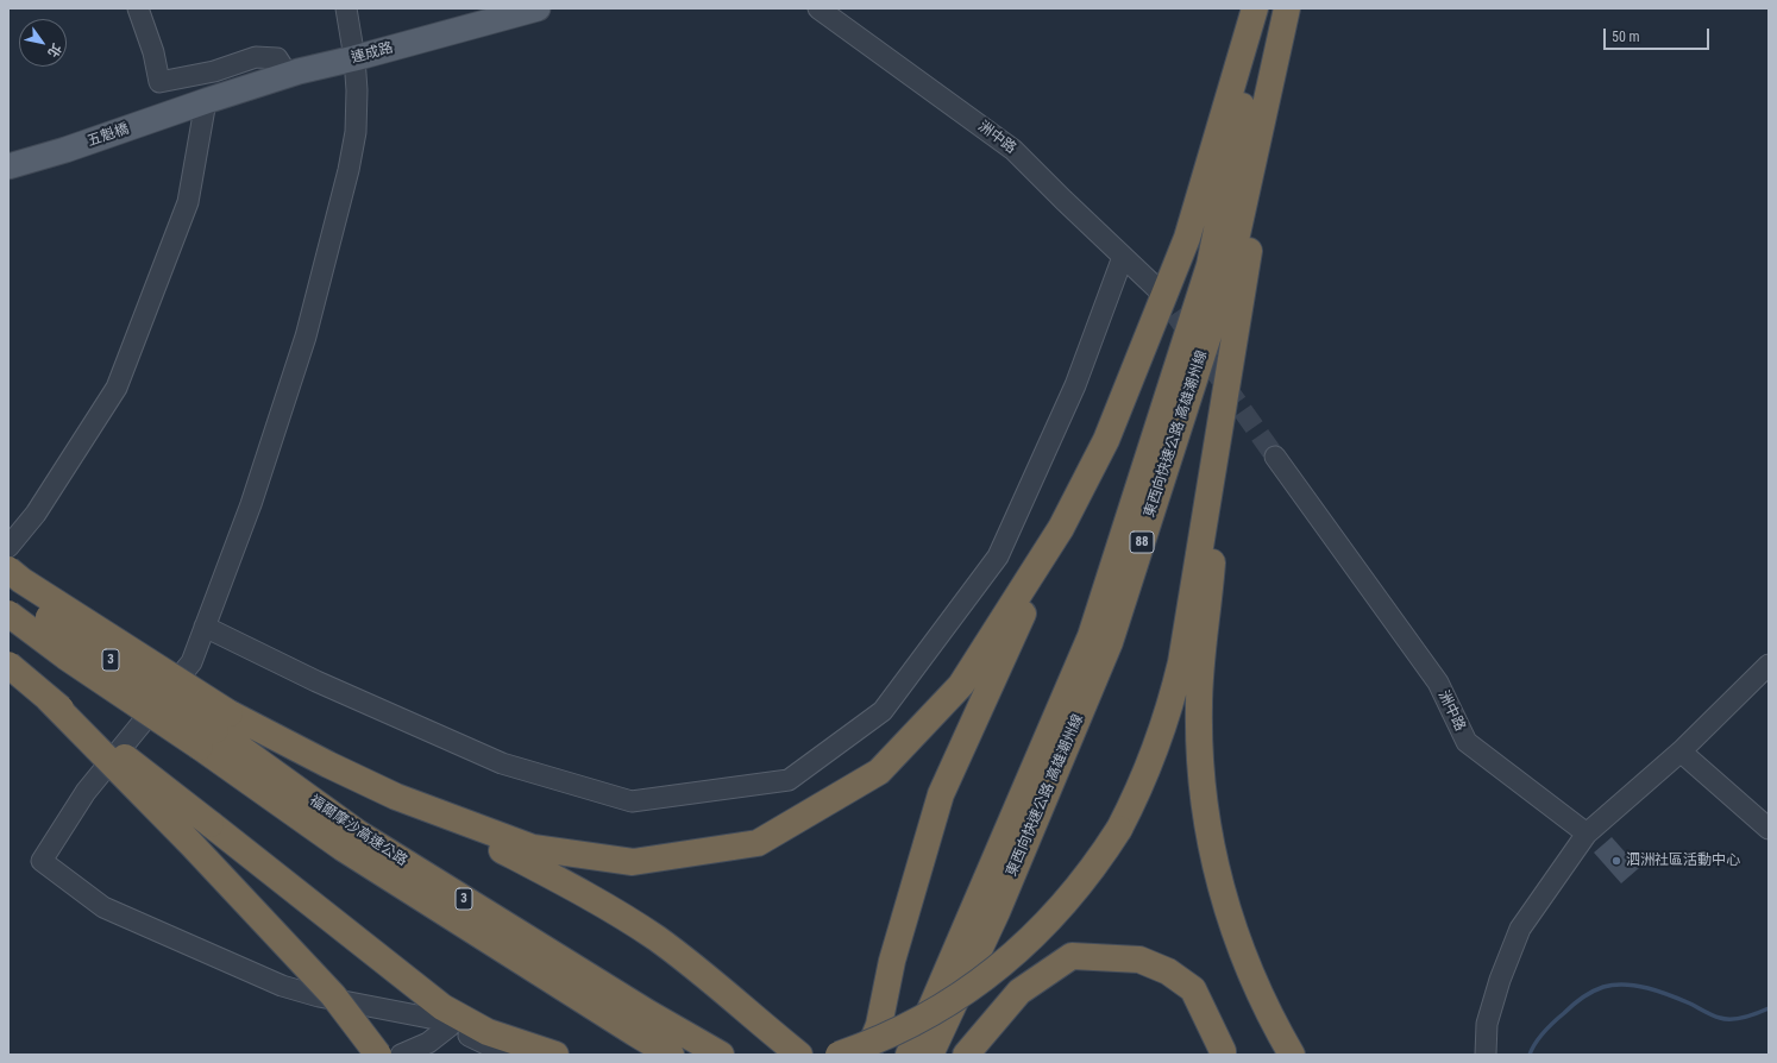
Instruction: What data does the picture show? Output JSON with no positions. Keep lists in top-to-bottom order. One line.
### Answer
{"streets":{"highway":["東西向快速公路 高雄潮州線","88","3","福爾摩沙高速公路"],"main road":["連成路","五魁橋"],"street":["洲中路"]},"crossings":[["連成路","五魁橋"]],"places":["泗洲社區活動中心"],"scale_bar":"50 m","north":"bottom right"}
